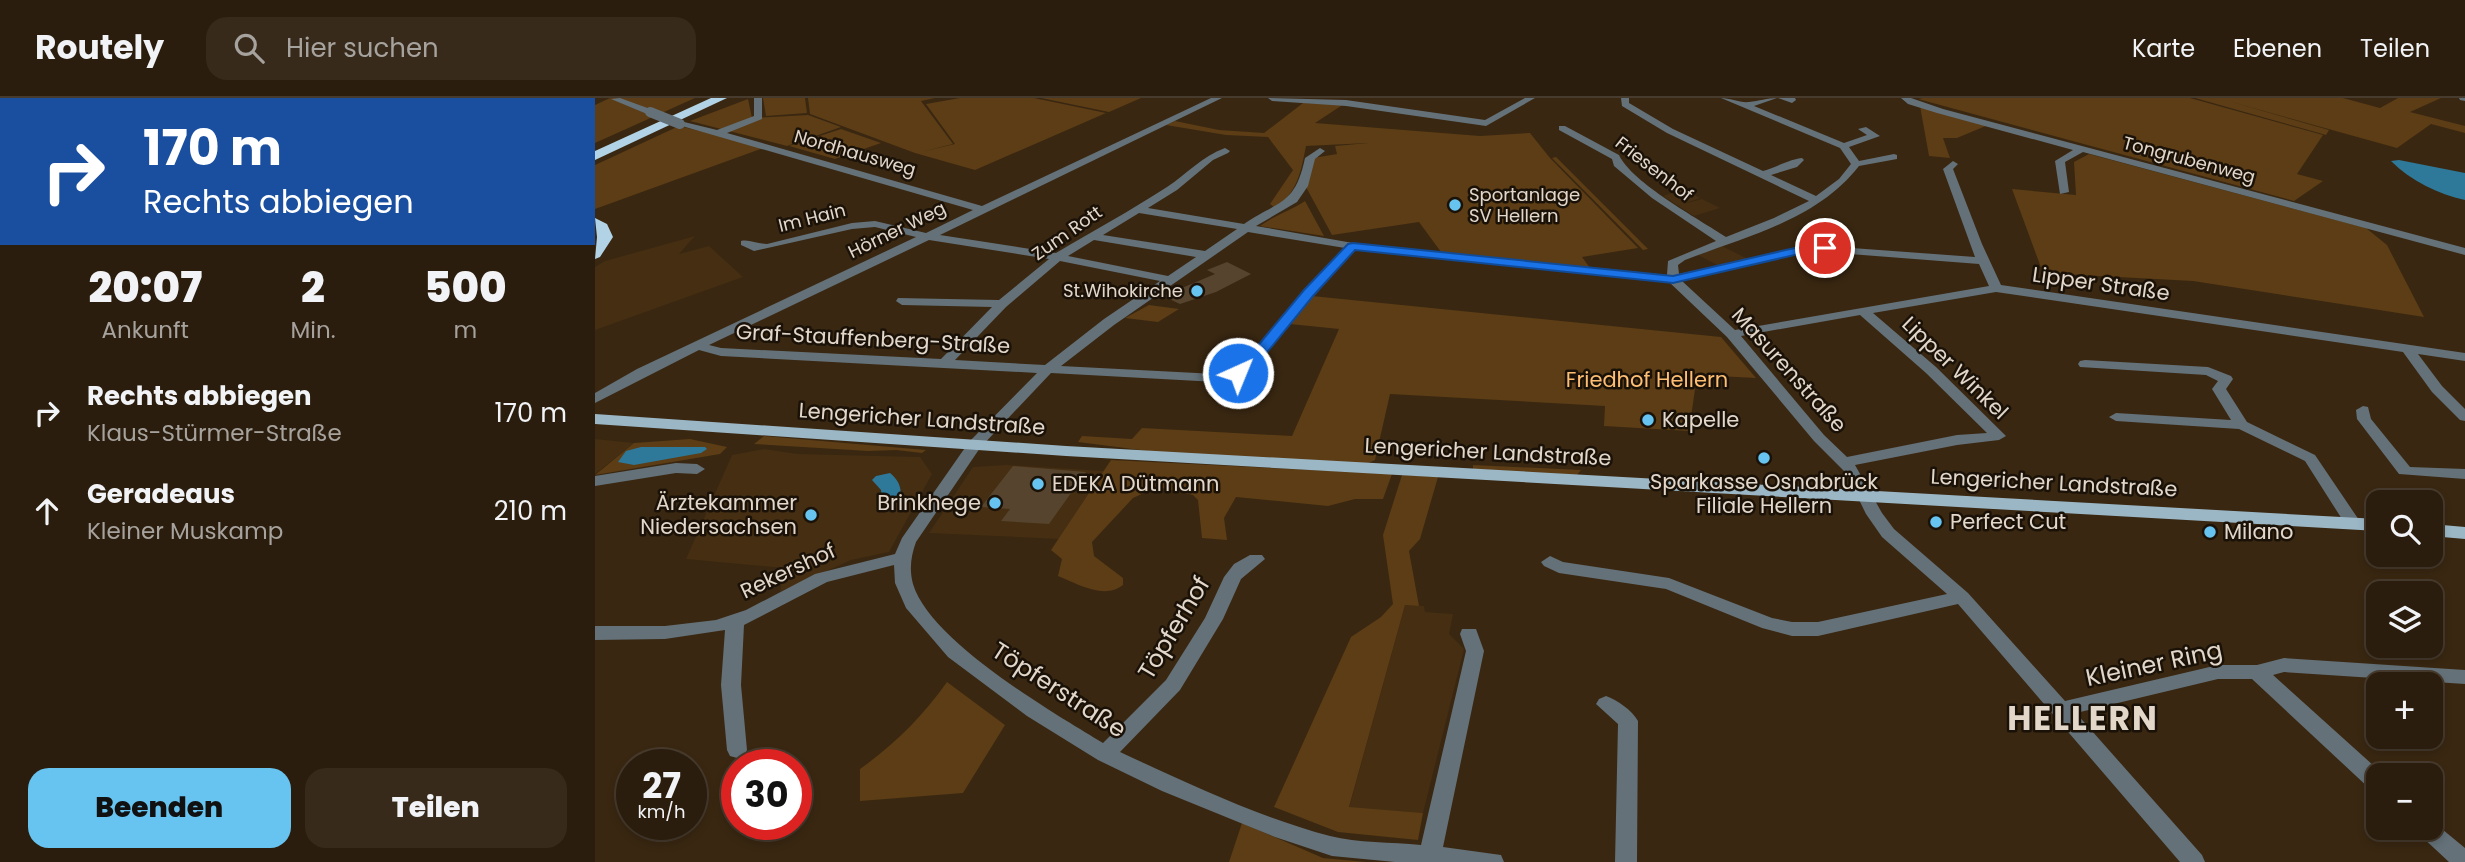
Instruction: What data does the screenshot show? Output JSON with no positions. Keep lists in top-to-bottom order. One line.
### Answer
{"streets":{"main road":["Lengericher Landstraße"],"street":["Nordhausweg","Tongrubenweg","Friesenhof","Im Hain","Hörner Weg","Zum Rott","Lipper Straße","Graf-Stauffenberg-Straße","Lipper Winkel","Masurenstraße","Rekershof","Töpferhof","Kleiner Ring","Töpferstraße"]},"crossings":[["Nordhausweg","Hörner Weg"],["Im Hain","Hörner Weg"],["Im Hain","Zum Rott"],["Hörner Weg","Graf-Stauffenberg-Straße"],["Zum Rott","Graf-Stauffenberg-Straße"],["Lipper Straße","Lipper Winkel"],["Lipper Straße","Masurenstraße"],["Lipper Winkel","Masurenstraße"],["Masurenstraße","Lengericher Landstraße"],["Masurenstraße","Kleiner Ring"],["Rekershof","Töpferstraße"],["Töpferhof","Töpferstraße"]],"districts":["HELLERN"],"parks":["Friedhof Hellern"],"places":["Sportanlage SV Hellern","St.Wihokirche","Kapelle","Sparkasse Osnabrück Filiale Hellern","EDEKA Dütmann","Brinkhege","Ärztekammer Niedersachsen","Perfect Cut","Milano"],"page":{"header":"Routely","search":"Hier suchen","nav":["Karte","Ebenen","Teilen"],"turn":["170 m","Rechts abbiegen"],"eta":["20:07","Ankunft","2","Min.","500","m"],"list":[{"name":"Rechts abbiegen","note":"Klaus-Stürmer-Straße","value":"170 m"},{"name":"Geradeaus","note":"Kleiner Muskamp","value":"210 m"}],"map_buttons":["+","−"],"speed":"27 km/h","limit":"30","buttons":["Beenden","Teilen"]}}
